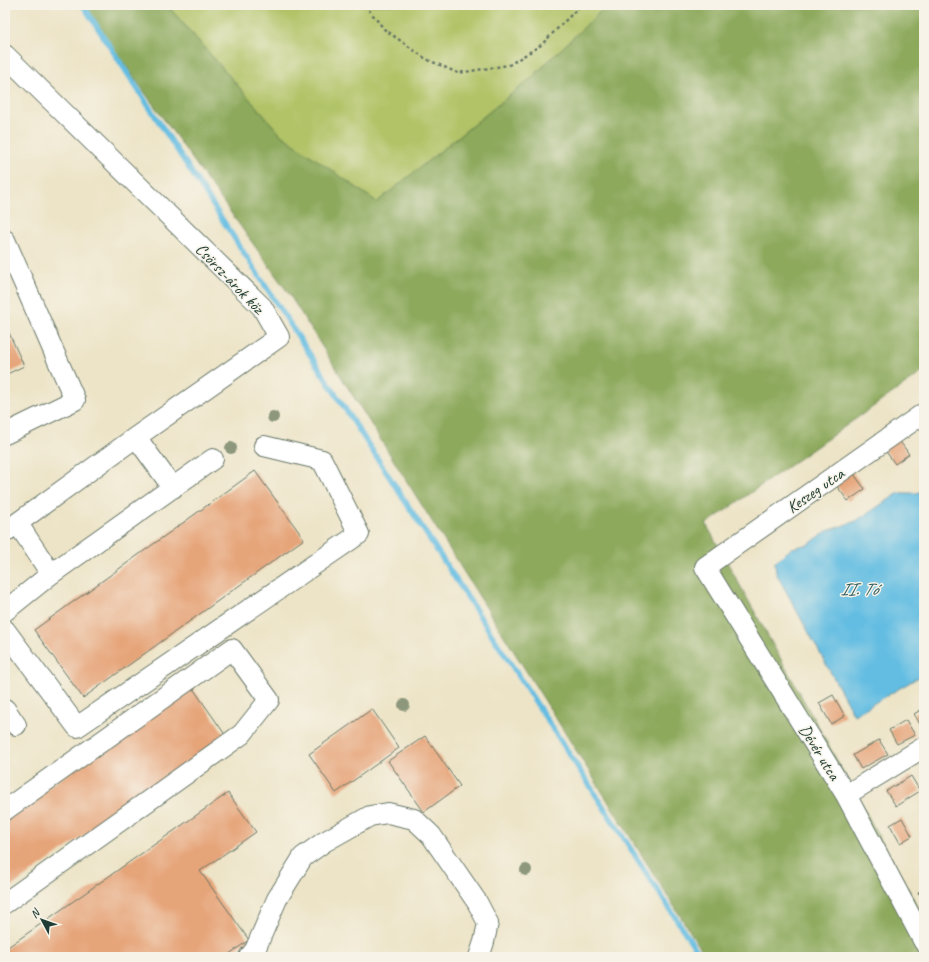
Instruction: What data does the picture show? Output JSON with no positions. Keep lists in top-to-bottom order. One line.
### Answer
{"streets":{"street":["Csörsz-árok köz","Keszeg utca","Dévér utca"]},"crossings":[["Keszeg utca","Dévér utca"]],"water":["II. Tó"],"north":"top left"}
